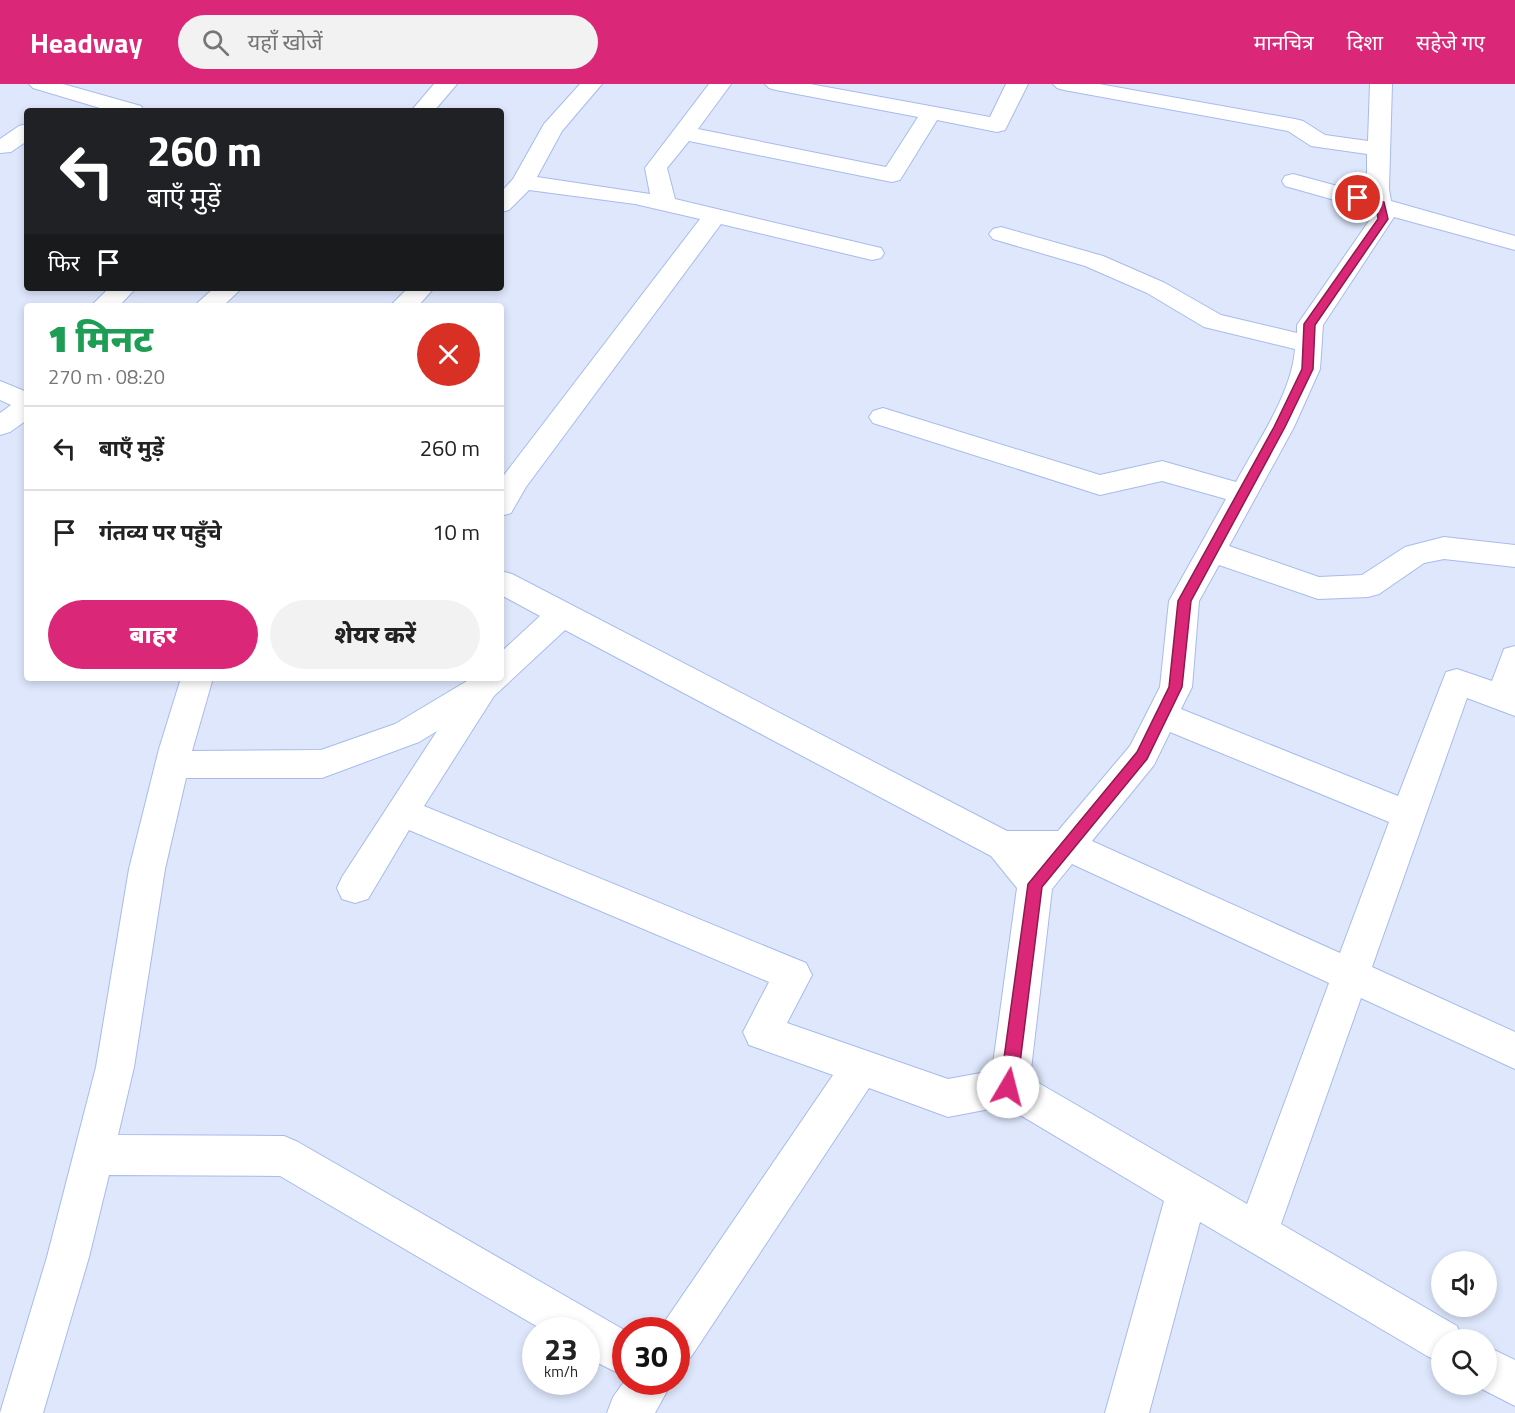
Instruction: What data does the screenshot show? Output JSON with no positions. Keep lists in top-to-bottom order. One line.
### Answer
{"page":{"header":"Headway","search":"यहाँ खोजें","nav":["मानचित्र","दिशा","सहेजे गए"],"turn":["260 m","बाएँ मुड़ें"],"then":"फिर","heading":["1 मिनट","270 m · 08:20"],"list":[{"name":"बाएँ मुड़ें","value":"260 m"},{"name":"गंतव्य पर पहुँचे","value":"10 m"}],"buttons":["बाहर","शेयर करें"],"speed":"23 km/h","limit":"30"}}
